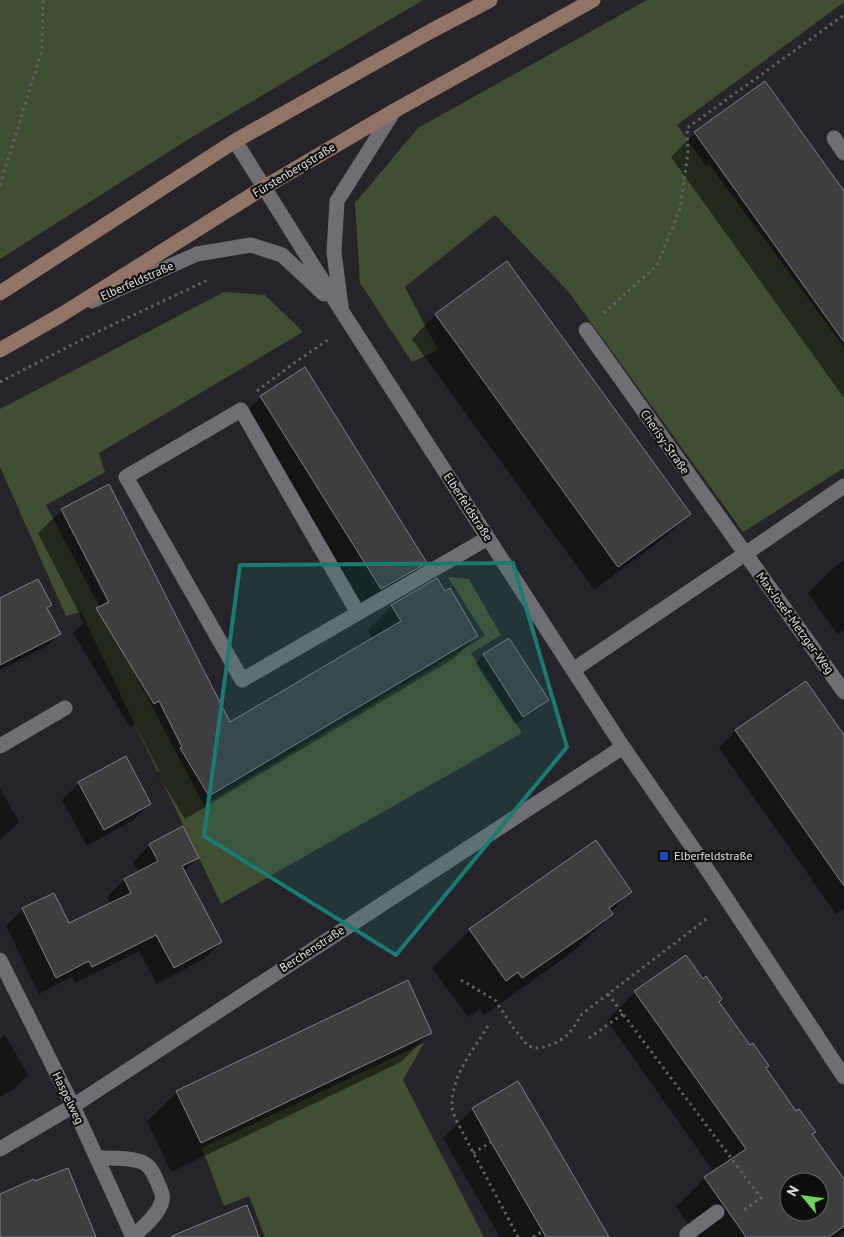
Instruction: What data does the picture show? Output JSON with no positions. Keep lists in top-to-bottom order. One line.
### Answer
{"streets":{"main road":["Fürstenbergstraße"],"street":["Elberfeldstraße","Cherisy-Straße","Max-Josef-Metzger-Weg","Berchenstraße","Haspelweg"]},"crossings":[["Fürstenbergstraße","Elberfeldstraße"],["Elberfeldstraße","Berchenstraße"],["Cherisy-Straße","Max-Josef-Metzger-Weg"],["Berchenstraße","Haspelweg"]],"places":{"transit":["Elberfeldstraße"]},"north":"top left"}
